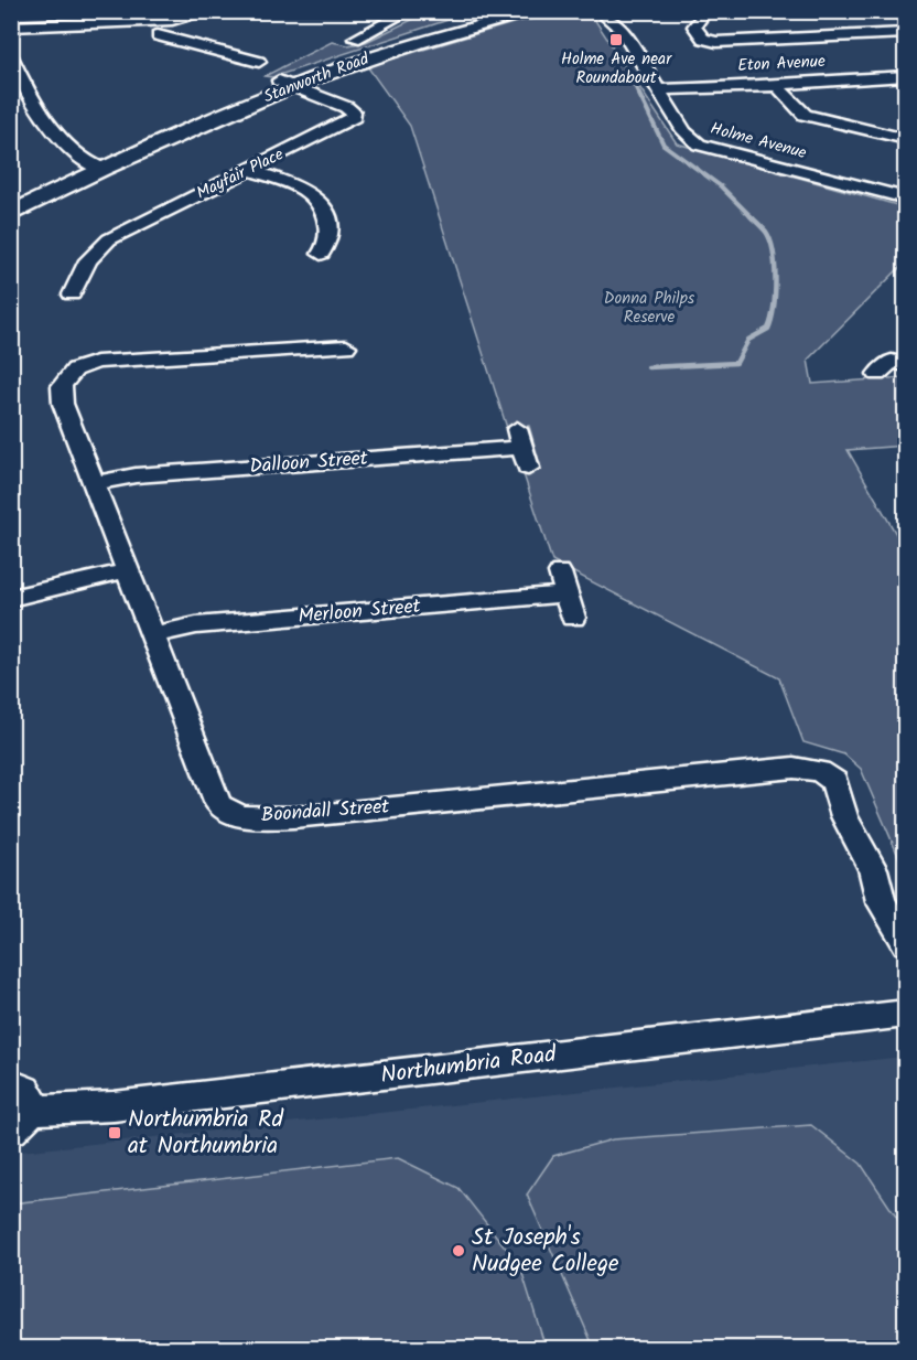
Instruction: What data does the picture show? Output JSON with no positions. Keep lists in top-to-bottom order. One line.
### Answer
{"streets":{"main road":["Stanworth Road"],"street":["Eton Avenue","Holme Avenue","Mayfair Place","Dalloon Street","Merloon Street","Boondall Street","Northumbria Road"]},"crossings":[["Eton Avenue","Holme Avenue"],["Stanworth Road","Mayfair Place"],["Dalloon Street","Boondall Street"],["Merloon Street","Boondall Street"]],"parks":["Donna Philps Reserve"],"places":{"transit":["Holme Ave near Roundabout","Northumbria Rd at Northumbria"],"other":["St Joseph's Nudgee College"]}}
